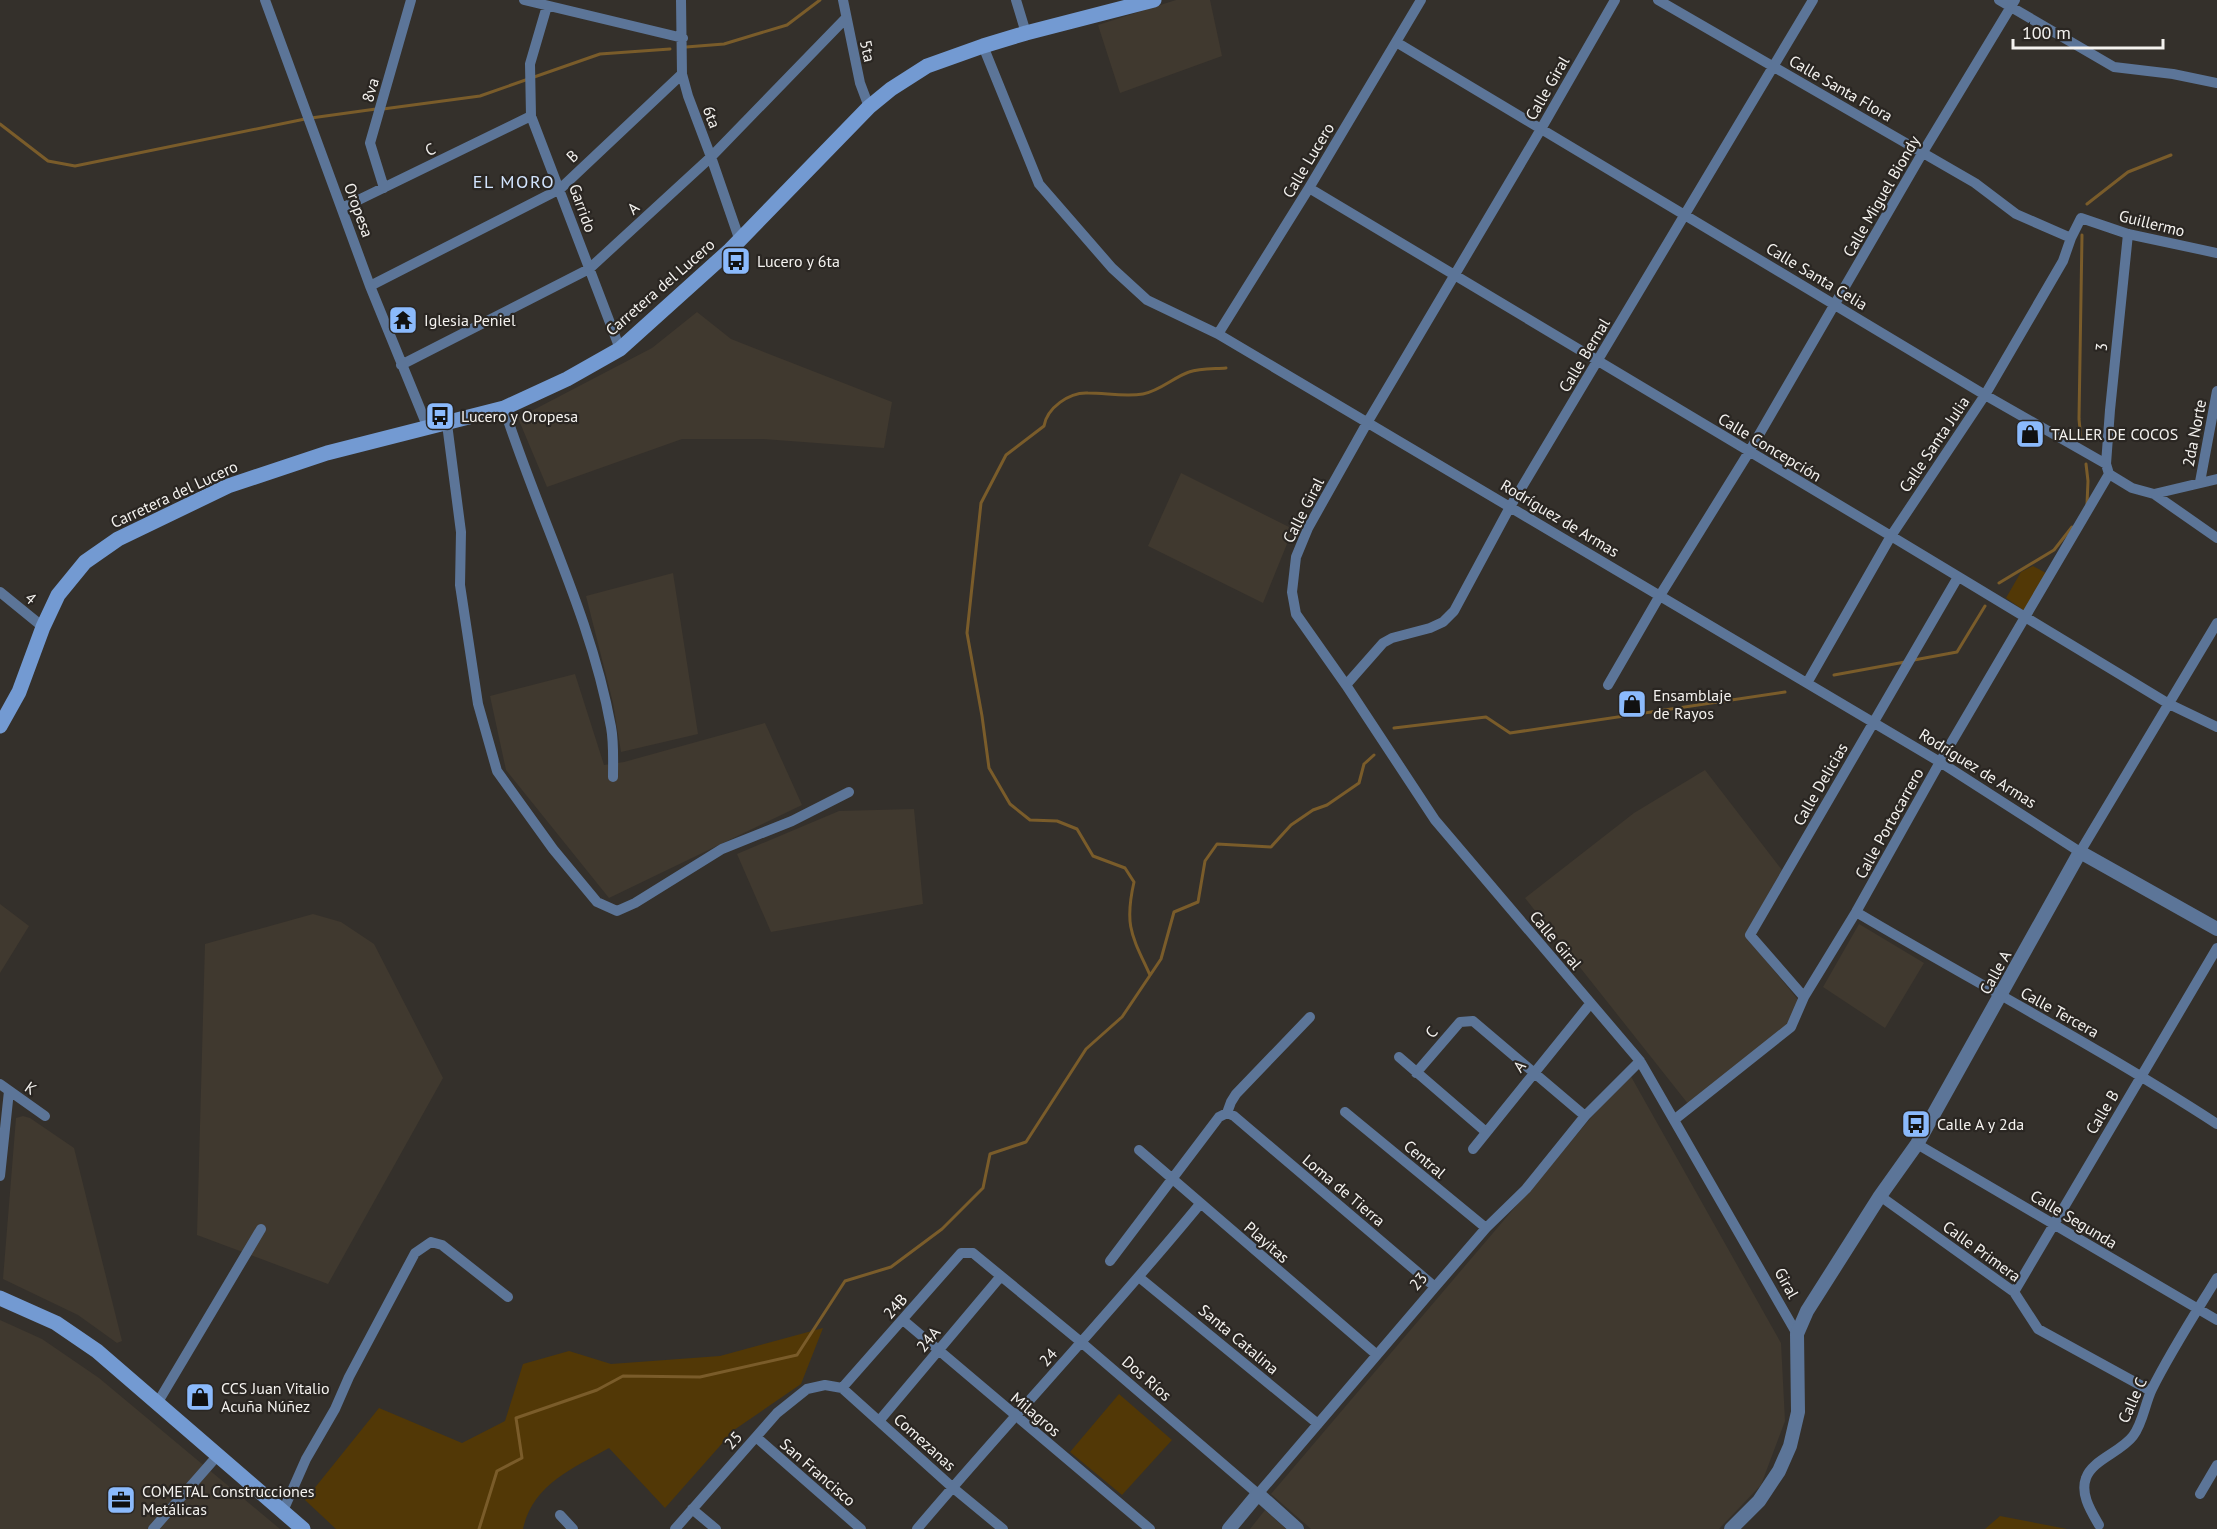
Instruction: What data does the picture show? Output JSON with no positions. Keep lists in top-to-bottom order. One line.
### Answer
{"streets":{"main road":["Carretera del Lucero"],"street":["5ta","Calle Giral","Calle Santa Flora","8va","6ta","C","B","Calle Lucero","Calle Miguel Biondy","Garrido","A","Oropesa","Guillermo","Calle Santa Celia","3","Calle Bernal","2da Norte","Calle Santa Julia","Calle Concepción","Rodríguez de Armas","4","Calle Delicias","Calle Portocarrero","Calle A","Calle Tercera","K","Calle B","Central","Loma de Tierra","Calle Segunda","Playitas","Calle Primera","23","Giral","24B","24A","Santa Catalina","24","Dos Ríos","Calle C","Milagros","25","Comezanas","San Francisco"]},"crossings":[["5ta","A"],["5ta","Carretera del Lucero"],["Calle Giral","A"],["Calle Giral","Calle Santa Celia"],["Calle Giral","Calle Bernal"],["Calle Giral","Calle Concepción"],["Calle Giral","Rodríguez de Armas"],["Calle Giral","23"],["Calle Giral","Giral"],["Calle Santa Flora","Calle Miguel Biondy"],["Calle Santa Flora","Calle Bernal"],["Calle Santa Flora","Calle Santa Julia"],["8va","C"],["6ta","B"],["6ta","A"],["6ta","Carretera del Lucero"],["C","Garrido"],["C","A"],["C","Oropesa"],["B","Garrido"],["B","Oropesa"],["Calle Lucero","Calle Santa Celia"],["Calle Lucero","Calle Concepción"],["Calle Lucero","Rodríguez de Armas"],["Calle Miguel Biondy","Calle Santa Celia"],["Calle Miguel Biondy","Calle Concepción"],["Calle Miguel Biondy","Rodríguez de Armas"],["Garrido","A"],["Garrido","Carretera del Lucero"],["A","Oropesa"],["Oropesa","Carretera del Lucero"],["Guillermo","3"],["Guillermo","Calle Santa Julia"],["Calle Santa Celia","3"],["Calle Santa Celia","Calle Bernal"],["Calle Santa Celia","Calle Santa Julia"],["Calle Santa Celia","Calle Portocarrero"],["Carretera del Lucero","Rodríguez de Armas"],["Carretera del Lucero","4"],["3","Calle Portocarrero"],["Calle Bernal","Calle Concepción"],["Calle Bernal","Rodríguez de Armas"],["Calle Santa Julia","Calle Concepción"],["Calle Santa Julia","Rodríguez de Armas"],["Calle Concepción","Calle Delicias"],["Calle Concepción","Calle Portocarrero"],["Calle Concepción","Calle A"],["Rodríguez de Armas","Calle Delicias"],["Rodríguez de Armas","Calle Portocarrero"],["Rodríguez de Armas","Calle A"],["Calle Delicias","Calle Portocarrero"],["Calle Portocarrero","Calle Tercera"],["Calle Portocarrero","Giral"],["Calle A","Calle Tercera"],["Calle A","Calle Segunda"],["Calle A","Calle Primera"],["Calle A","Giral"],["Calle Tercera","Calle B"],["Calle B","Calle Segunda"],["Calle B","Calle Primera"],["Central","23"],["Loma de Tierra","23"],["Calle Segunda","Calle C"],["Playitas","23"],["Playitas","24"],["Calle Primera","Calle C"],["23","Giral"],["23","Santa Catalina"],["23","Dos Ríos"],["24B","Dos Ríos"],["24B","Milagros"],["24B","25"],["24B","Comezanas"],["24A","Dos Ríos"],["24A","Milagros"],["24A","Comezanas"],["Santa Catalina","24"],["24","Dos Ríos"],["24","Milagros"],["24","Comezanas"],["25","Comezanas"],["25","San Francisco"]],"districts":["EL MORO"],"places":{"bus stop":["Lucero y 6ta","Lucero y Oropesa","Calle A y 2da"],"temple":["Iglesia Peniel"],"shop":["TALLER DE COCOS","Ensamblaje de Rayos","CCS Juan Vitalio Acuña Núñez"],"office":["COMETAL Construcciones Metálicas"]},"scale_bar":"100 m"}
